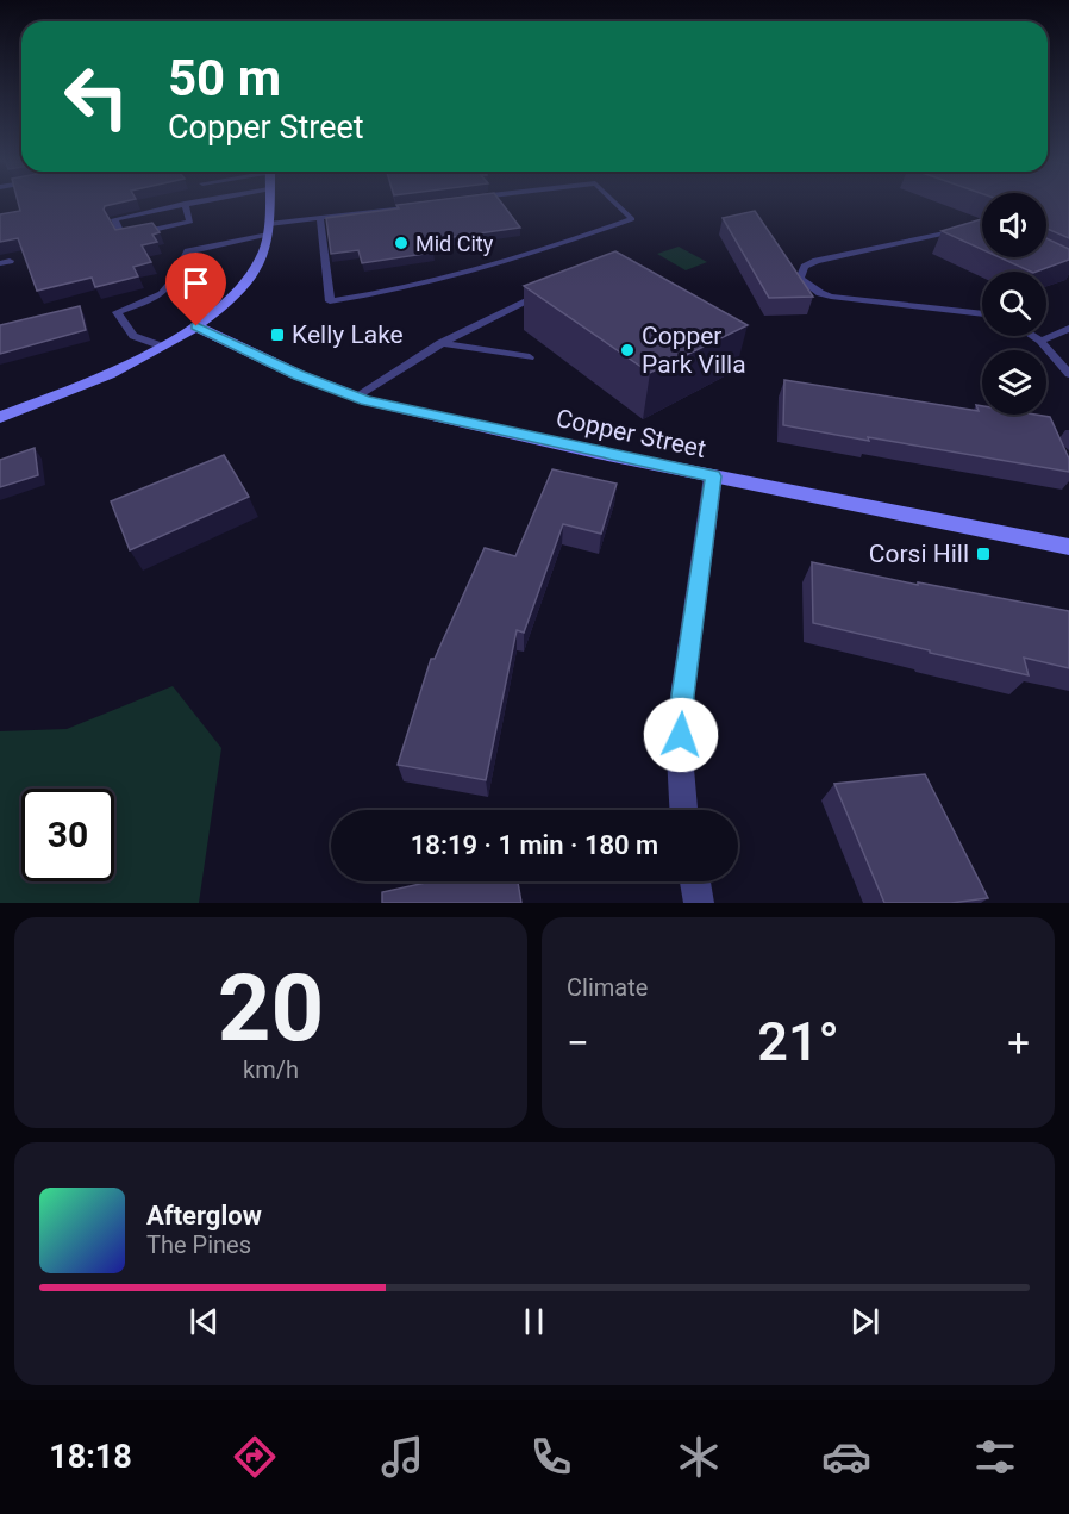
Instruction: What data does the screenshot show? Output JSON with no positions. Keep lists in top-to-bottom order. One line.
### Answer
{"streets":{"street":["Copper Street"]},"places":{"other":["Mid City","Copper Park Villa"],"transit":["Kelly Lake","Corsi Hill"]},"page":{"turn":["50 m","Copper Street"],"limit":"30","trip":"18:19 · 1 min · 180 m","tile":[["20","km/h"],"Climate"],"heat":["−","21°","+"],"song":["Afterglow","The Pines"],"tabs":"18:18"}}
